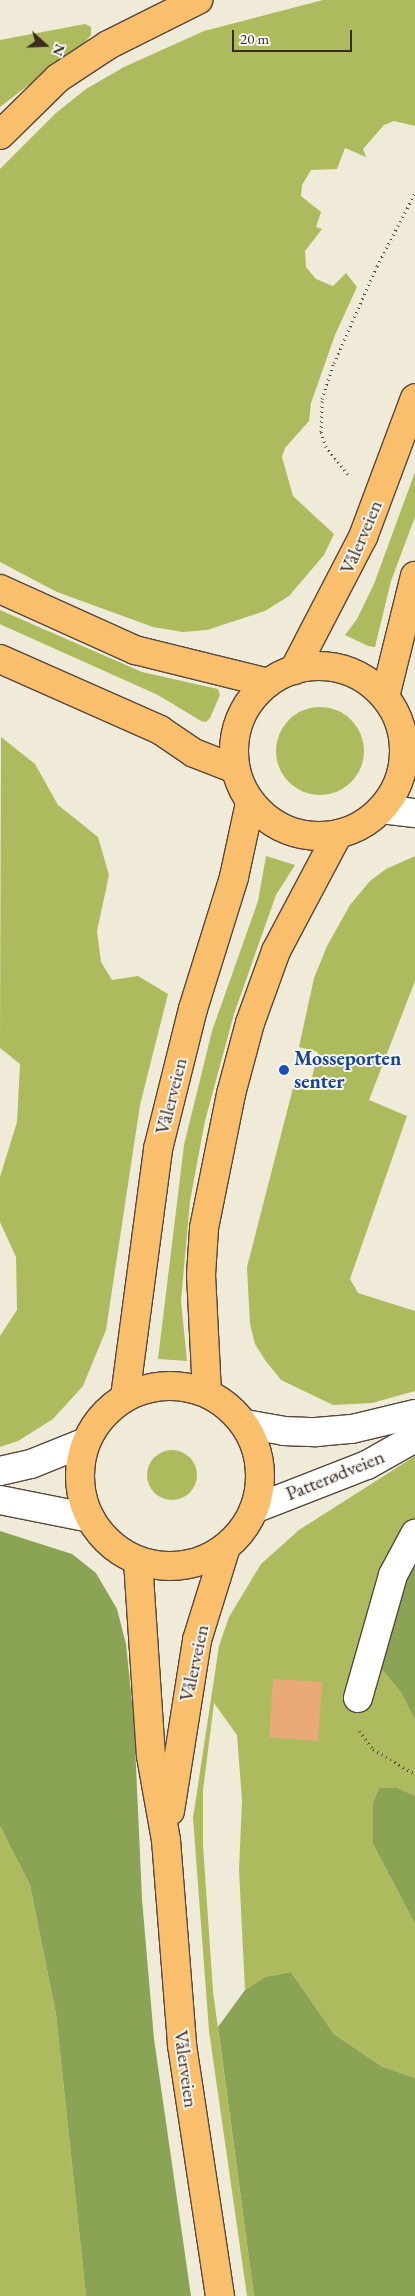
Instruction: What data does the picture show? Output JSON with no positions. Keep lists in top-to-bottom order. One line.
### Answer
{"streets":{"main road":["Vålerveien"],"street":["Patterødveien"]},"places":["Mosseporten senter"],"scale_bar":"20 m","north":"right"}
